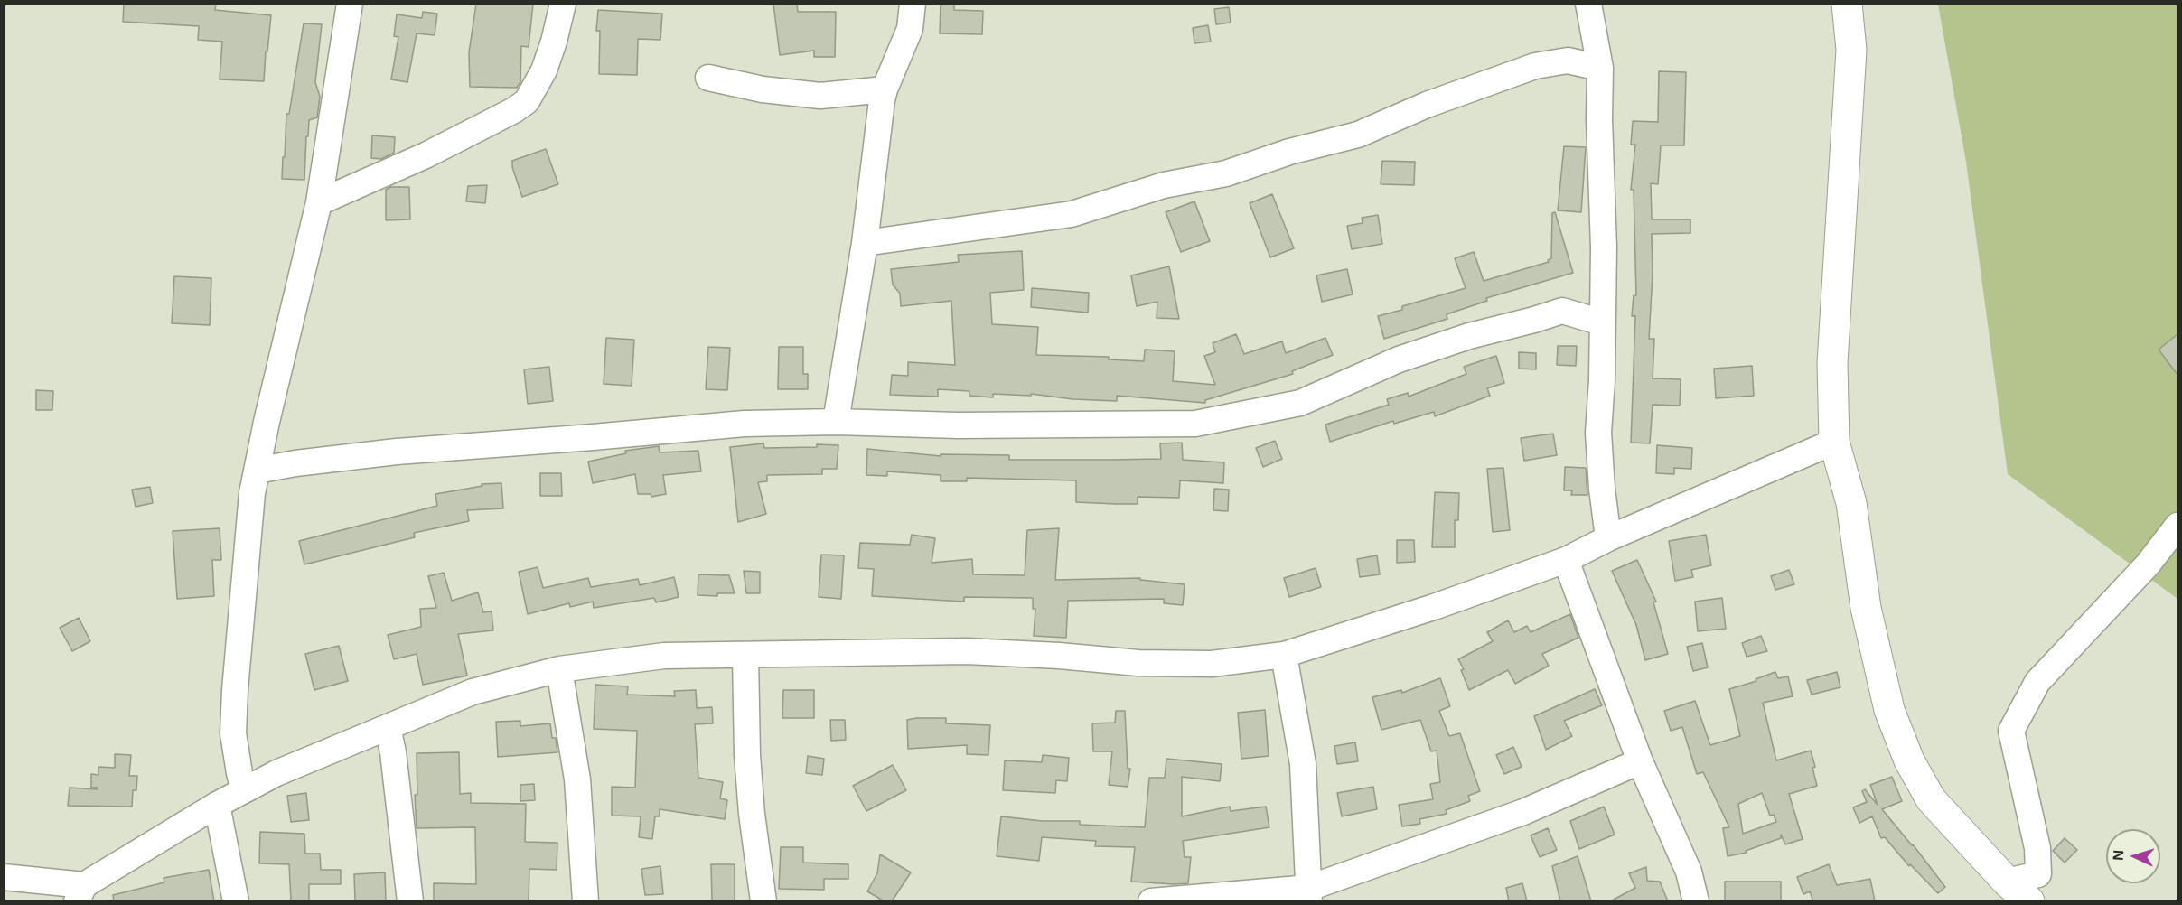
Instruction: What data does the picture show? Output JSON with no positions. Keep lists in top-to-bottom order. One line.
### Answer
{"north":"left"}
